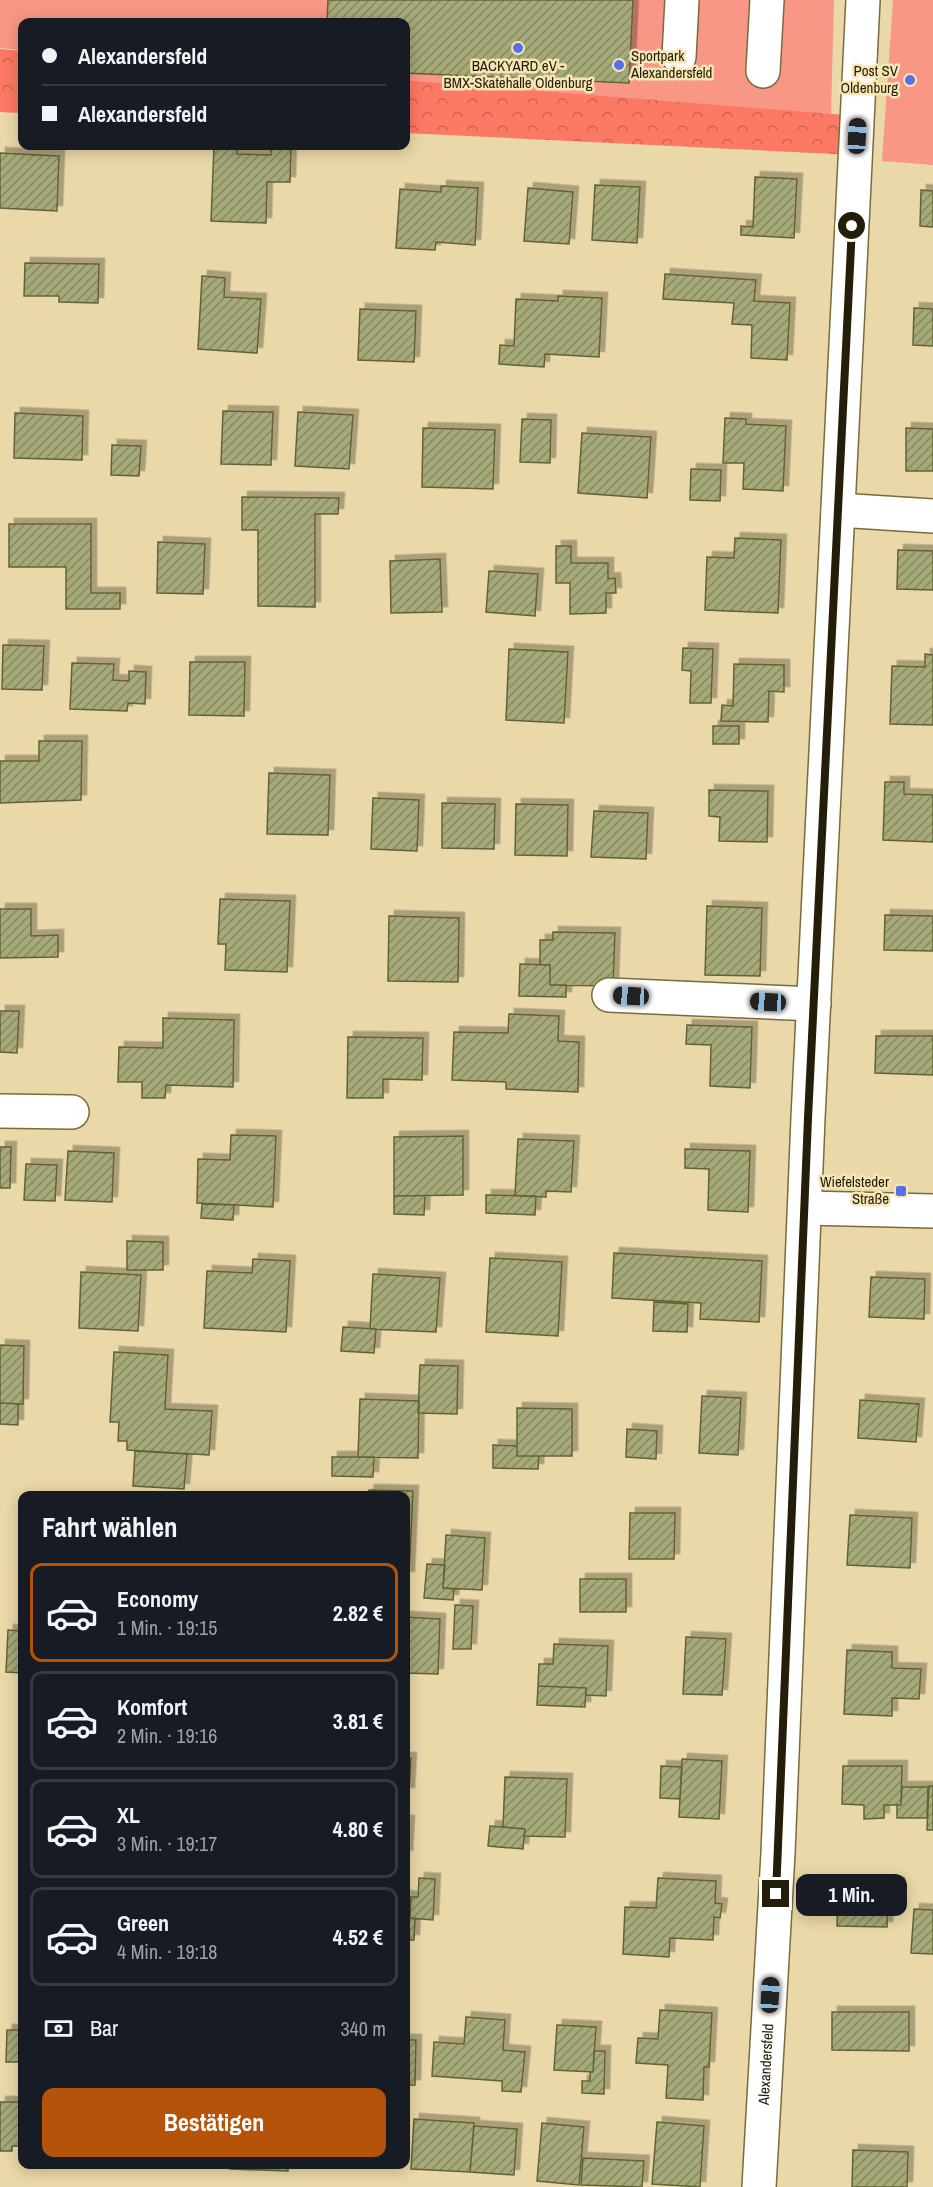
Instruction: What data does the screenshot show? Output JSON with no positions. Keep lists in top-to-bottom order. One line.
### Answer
{"streets":{"street":["Alexandersfeld"]},"places":{"other":["BACKYARD eV - BMX-Skatehalle Oldenburg","Sportpark Alexandersfeld","Post SV Oldenburg"],"transit":["Wiefelsteder Straße"]},"page":{"banner":["Alexandersfeld","Alexandersfeld"],"heading":"Fahrt wählen","list":[{"name":"Economy","note":"1 Min. · 19:15","value":"2.82 €"},{"name":"Komfort","note":"2 Min. · 19:16","value":"3.81 €"},{"name":"XL","note":"3 Min. · 19:17","value":"4.80 €"},{"name":"Green","note":"4 Min. · 19:18","value":"4.52 €"}],"bubble":"1 Min.","pay":["Bar","340 m"],"buttons":"Bestätigen"}}
